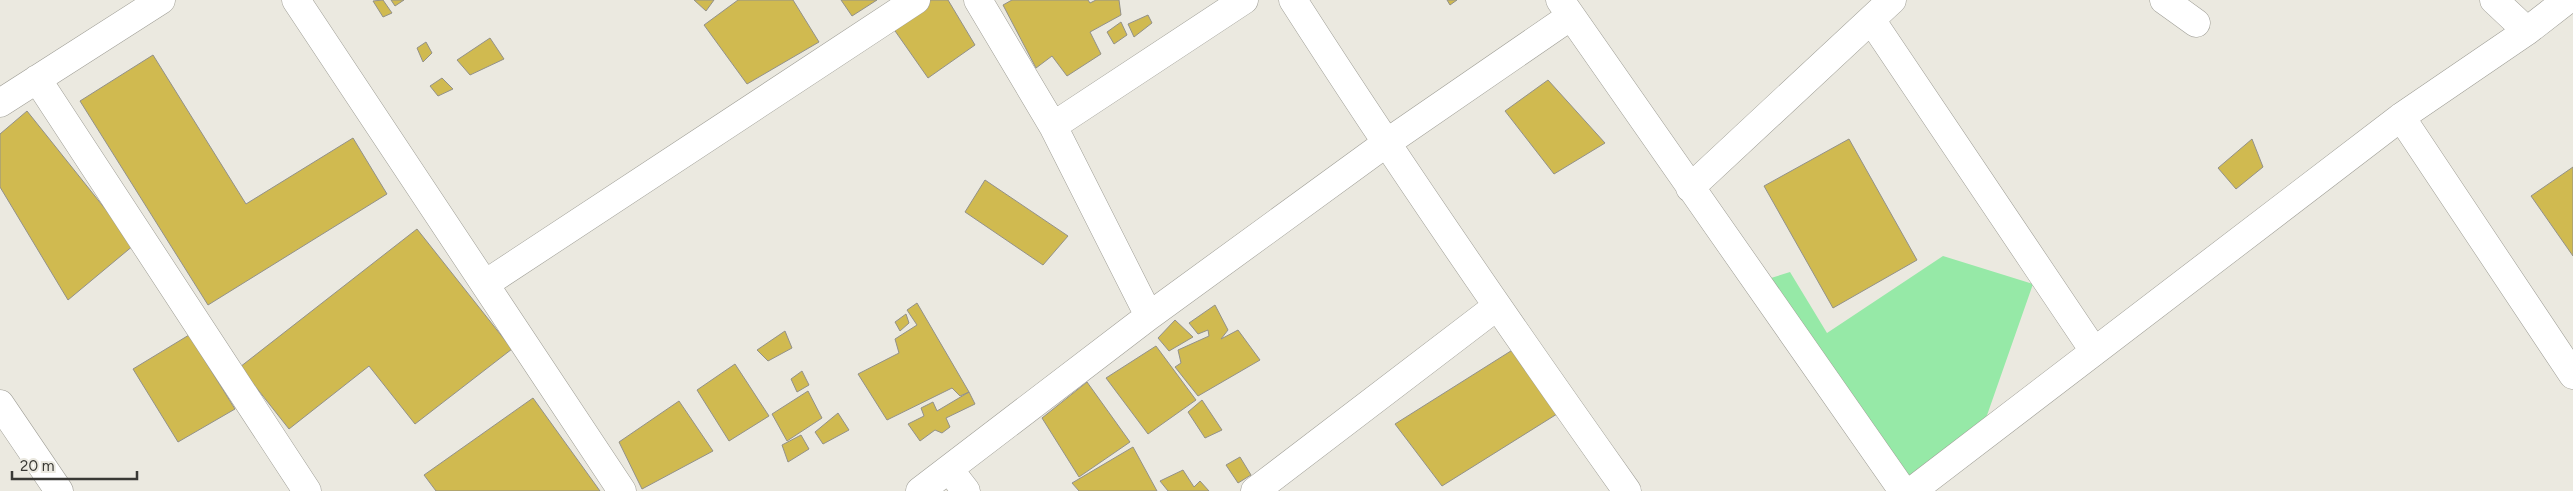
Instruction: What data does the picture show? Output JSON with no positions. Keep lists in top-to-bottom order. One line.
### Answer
{"scale_bar":"20 m"}
